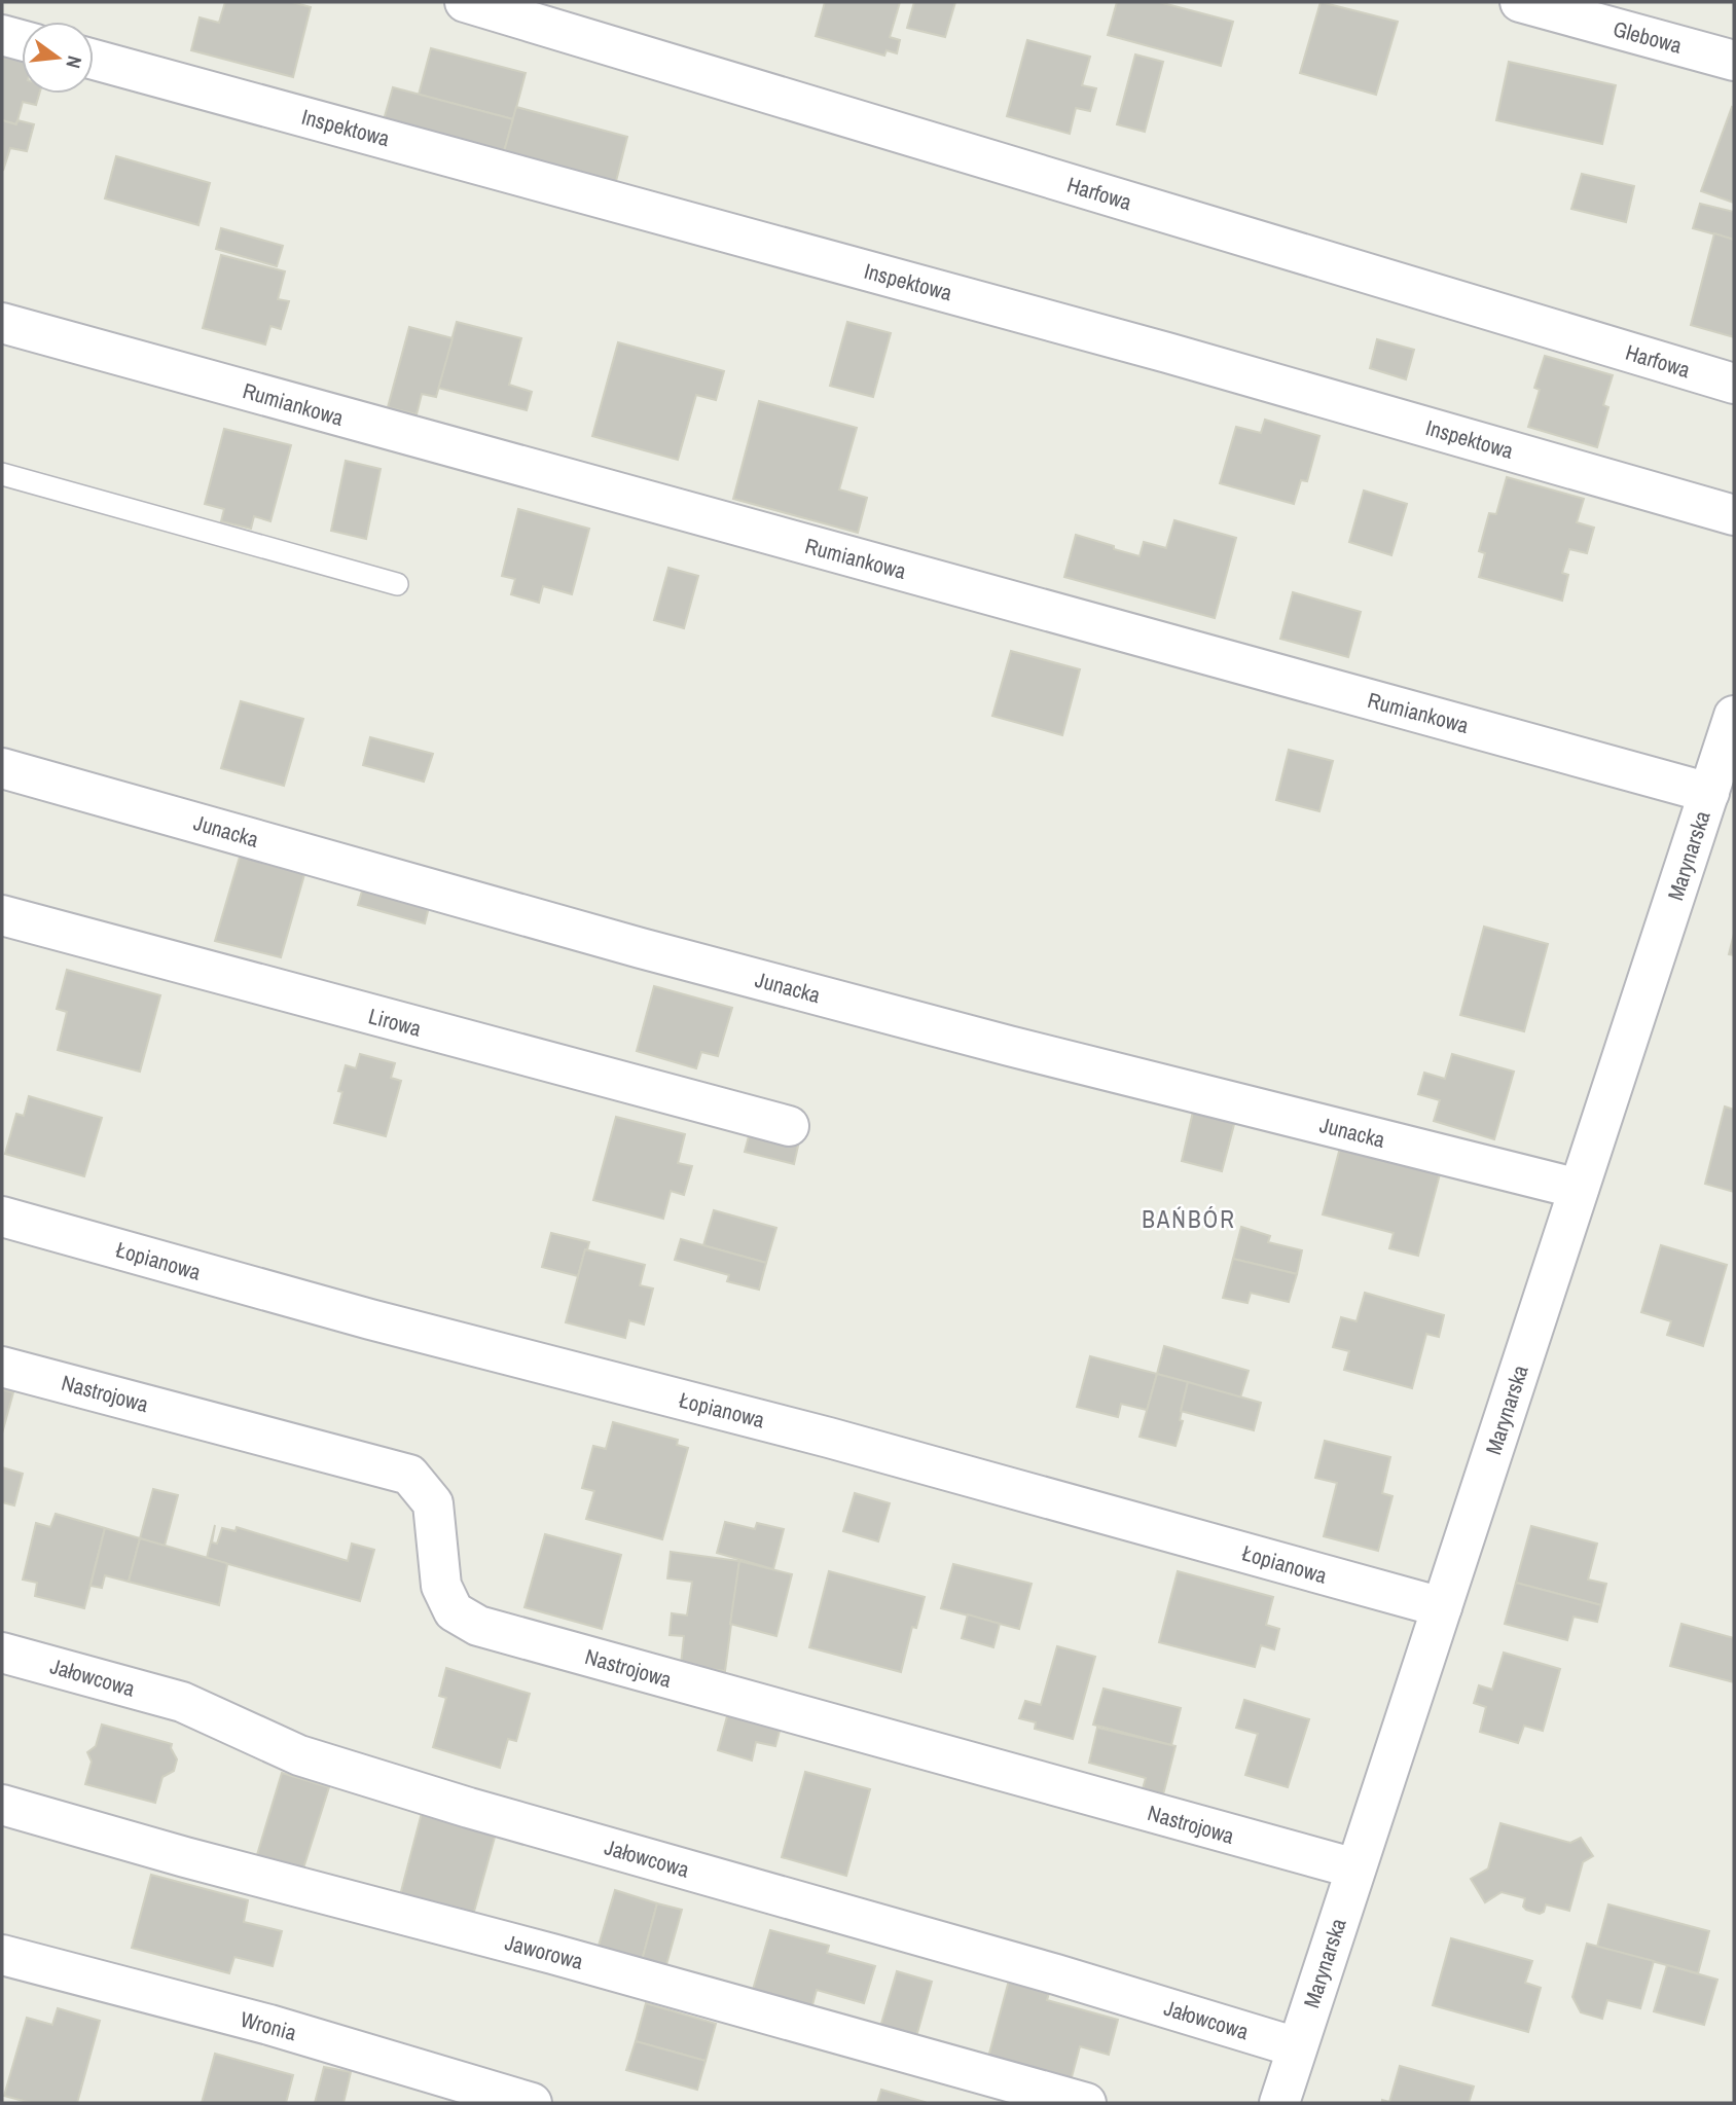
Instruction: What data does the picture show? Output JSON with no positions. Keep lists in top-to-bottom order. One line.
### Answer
{"streets":{"street":["Glebowa","Inspektowa","Harfowa","Rumiankowa","Junacka","Marynarska","Lirowa","Łopianowa","Nastrojowa","Jałowcowa","Jaworowa","Wronia"]},"crossings":[["Rumiankowa","Marynarska"],["Junacka","Marynarska"],["Marynarska","Łopianowa"],["Marynarska","Nastrojowa"],["Marynarska","Jałowcowa"]],"districts":["BAŃBÓR"],"north":"right"}
